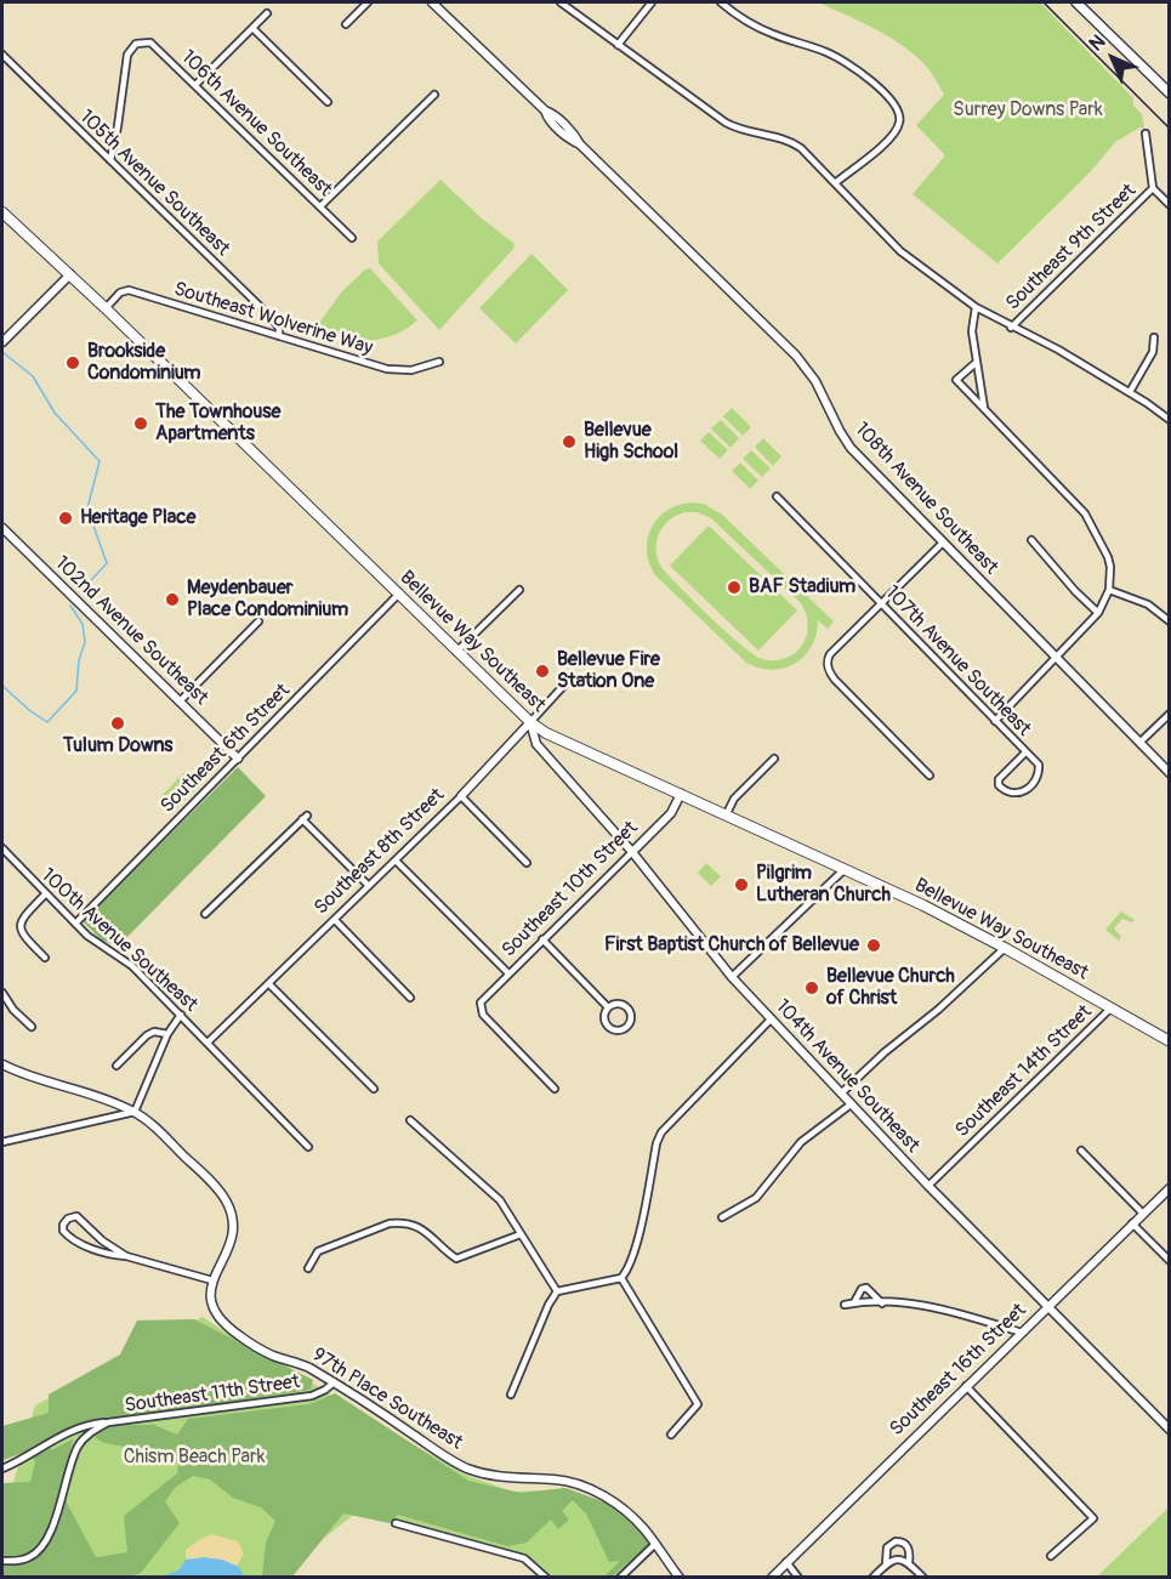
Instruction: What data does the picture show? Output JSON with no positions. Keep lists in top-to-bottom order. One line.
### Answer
{"streets":{"main road":["Bellevue Way Southeast"],"street":["106th Avenue Southeast","105th Avenue Southeast","Southeast 9th Street","Southeast Wolverine Way","108th Avenue Southeast","102nd Avenue Southeast","107th Avenue Southeast","Southeast 6th Street","Southeast 8th Street","Southeast 10th Street","100th Avenue Southeast","Southeast 14th Street","104th Avenue Southeast","Southeast 16th Street","Southeast 11th Street","97th Place Southeast"]},"crossings":[["106th Avenue Southeast","105th Avenue Southeast"],["105th Avenue Southeast","Southeast Wolverine Way"],["Southeast Wolverine Way","Bellevue Way Southeast"],["102nd Avenue Southeast","Southeast 6th Street"],["Bellevue Way Southeast","Southeast 6th Street"],["Bellevue Way Southeast","Southeast 8th Street"],["Bellevue Way Southeast","Southeast 10th Street"],["Bellevue Way Southeast","Southeast 14th Street"],["Bellevue Way Southeast","104th Avenue Southeast"],["Southeast 6th Street","100th Avenue Southeast"],["Southeast 8th Street","100th Avenue Southeast"],["Southeast 8th Street","104th Avenue Southeast"],["Southeast 10th Street","104th Avenue Southeast"],["Southeast 14th Street","104th Avenue Southeast"],["104th Avenue Southeast","Southeast 16th Street"],["Southeast 11th Street","97th Place Southeast"]],"parks":["Surrey Downs Park","Chism Beach Park"],"places":["Brookside Condominium","The Townhouse Apartments","Bellevue High School","Heritage Place","BAF Stadium","Meydenbauer Place Condominium","Bellevue Fire Station One","Tulum Downs","Pilgrim Lutheran Church","First Baptist Church of Bellevue","Bellevue Church of Christ"],"north":"top left"}
